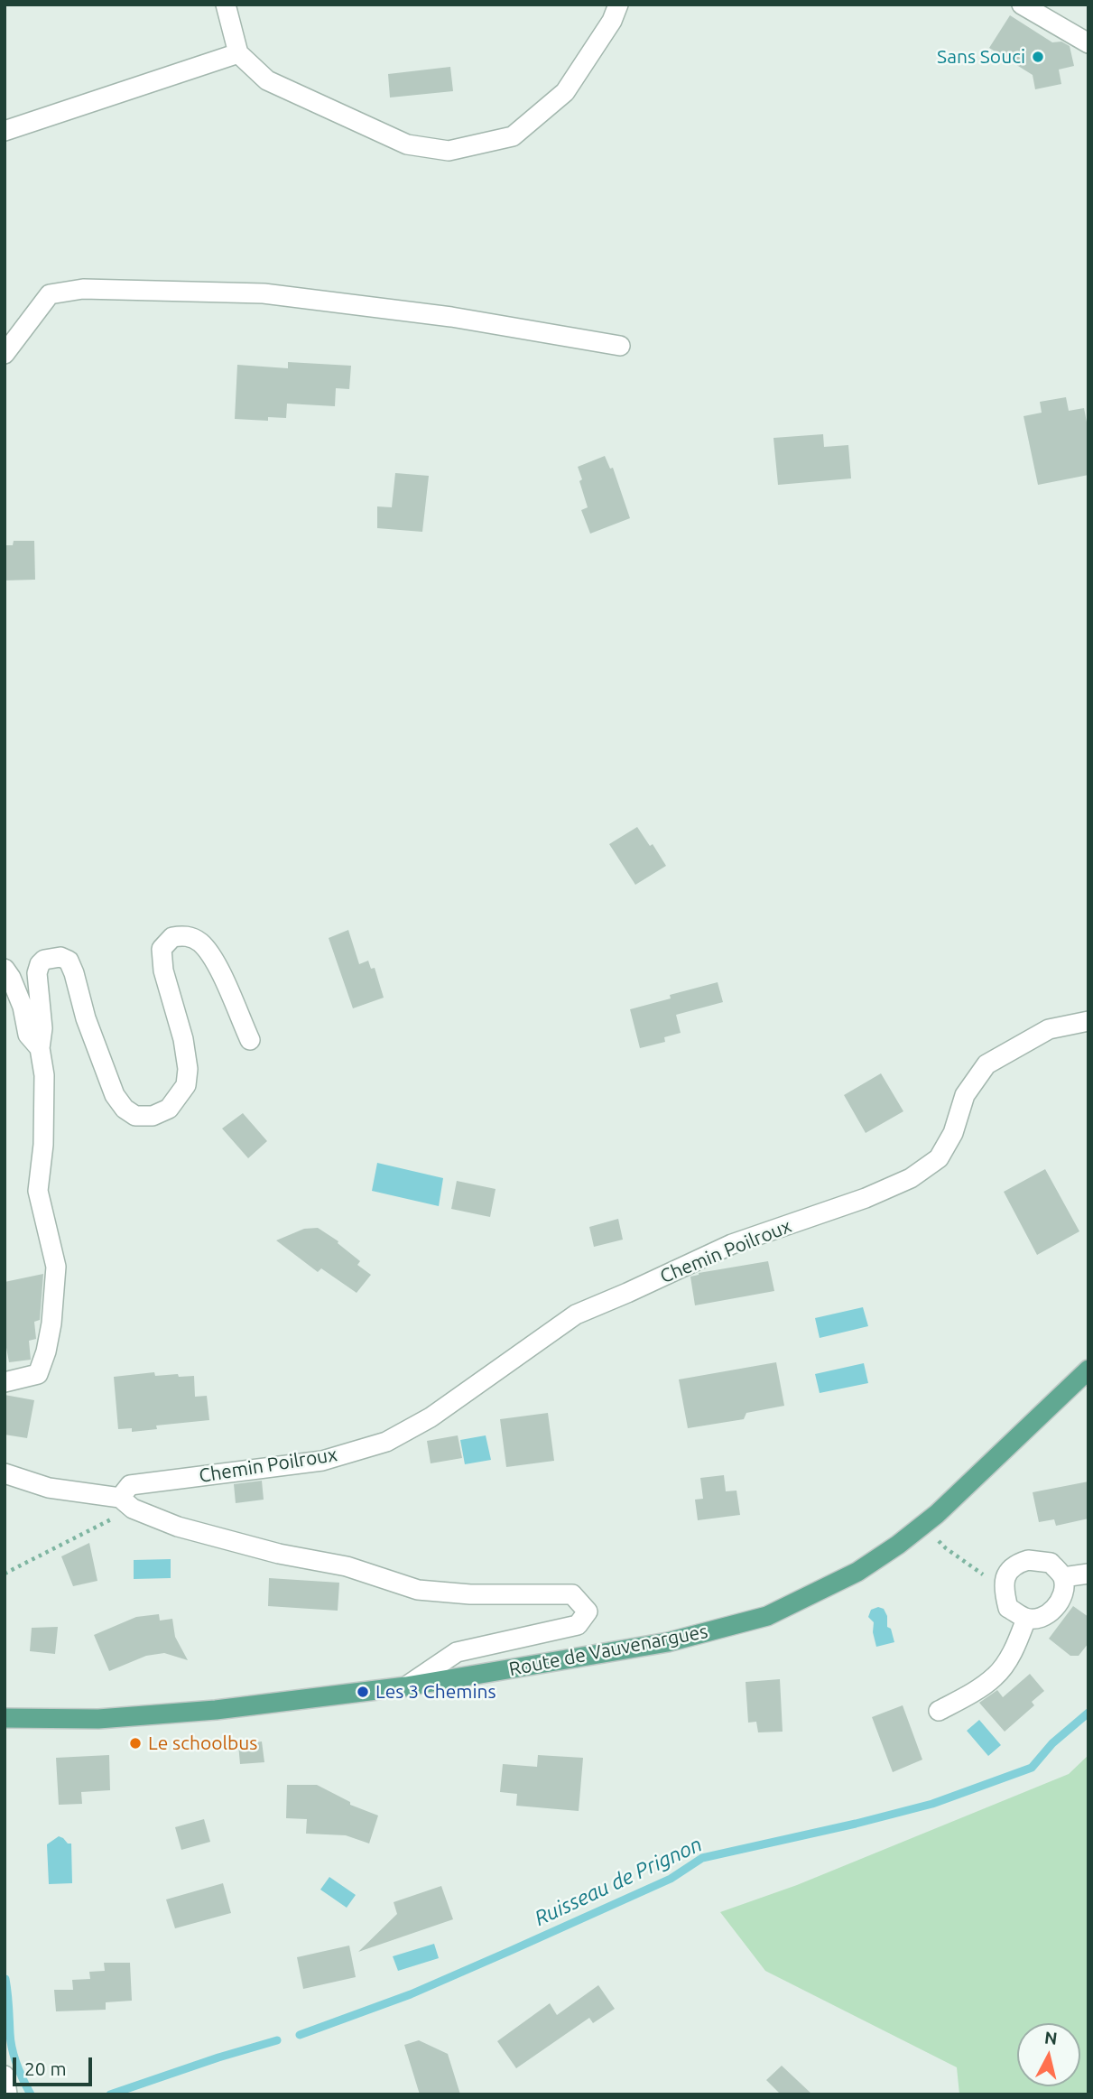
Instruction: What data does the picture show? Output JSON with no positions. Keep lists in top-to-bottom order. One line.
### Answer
{"streets":{"main road":["Route de Vauvenargues"],"street":["Chemin Poilroux"]},"water":["Ruisseau de Prignon"],"places":["Sans Souci","Les 3 Chemins","Le schoolbus"],"scale_bar":"20 m","north":"top"}
